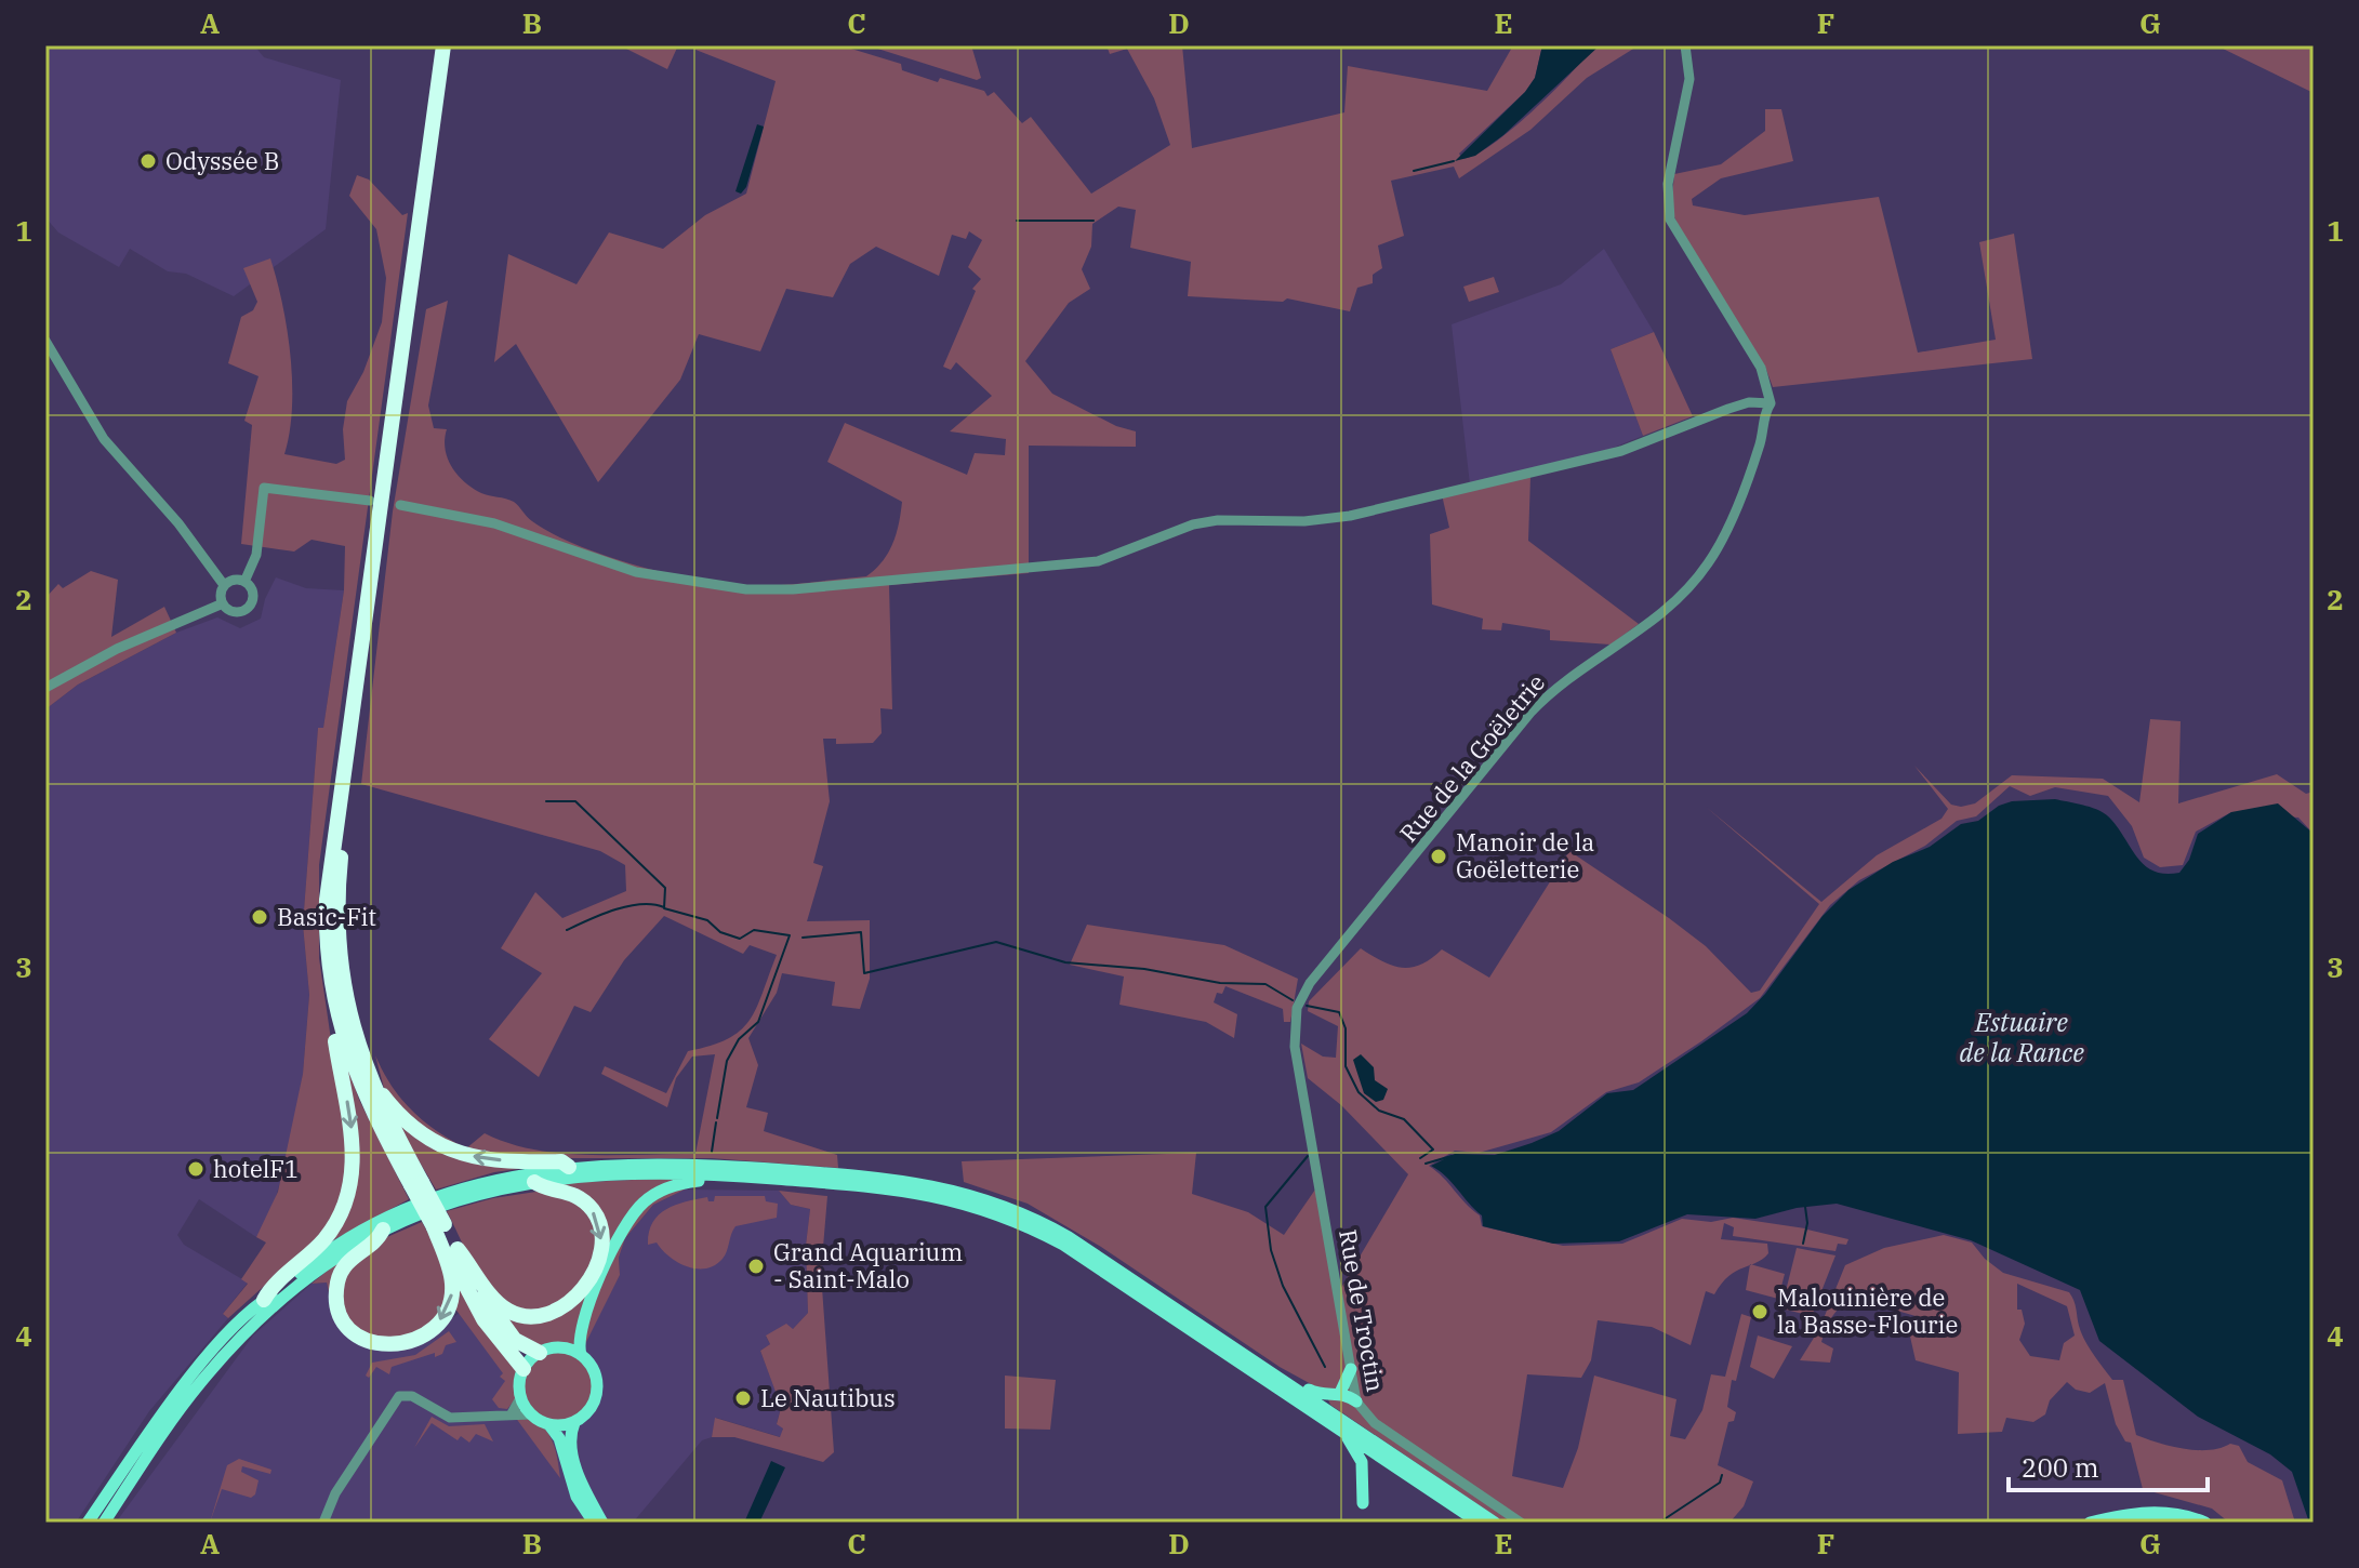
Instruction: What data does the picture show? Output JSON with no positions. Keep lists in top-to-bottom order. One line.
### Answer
{"streets":{"street":["Rue de la Goëletrie","Rue de Troctin"]},"crossings":[["Rue de la Goëletrie","Rue de Troctin"]],"water":["Estuaire de la Rance"],"places":["Odyssée B","Manoir de la Goëletterie","Basic-Fit","hotelF1","Grand Aquarium - Saint-Malo","Malouinière de la Basse-Flourie","Le Nautibus"],"scale_bar":"200 m","grid":{"columns":["A","B","C","D","E","F","G"],"rows":["1","2","3","4"]}}
